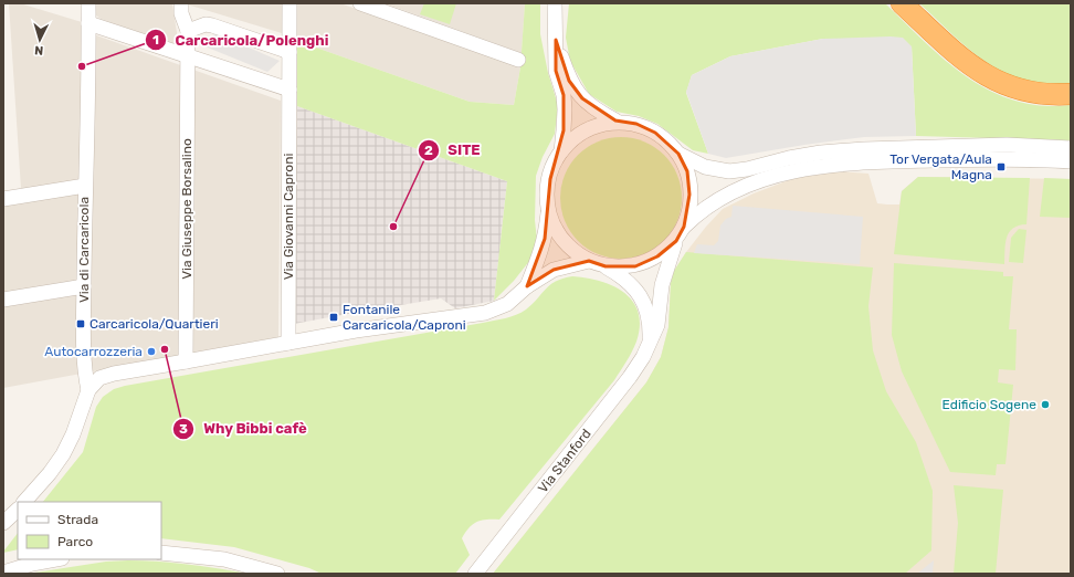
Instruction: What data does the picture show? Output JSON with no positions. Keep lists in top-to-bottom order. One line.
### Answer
{"streets":{"street":["Via Giuseppe Borsalino","Via Giovanni Caproni","Via di Carcaricola","Via Stanford"]},"places":{"other":["Carcaricola/Polenghi","SITE","Why Bibbi cafè","Autocarrozzeria","Edificio Sogene"],"transit":["Tor Vergata/Aula Magna","Fontanile Carcaricola/Caproni","Carcaricola/Quartieri"]},"legend":["Strada","Parco"],"north":"bottom"}
